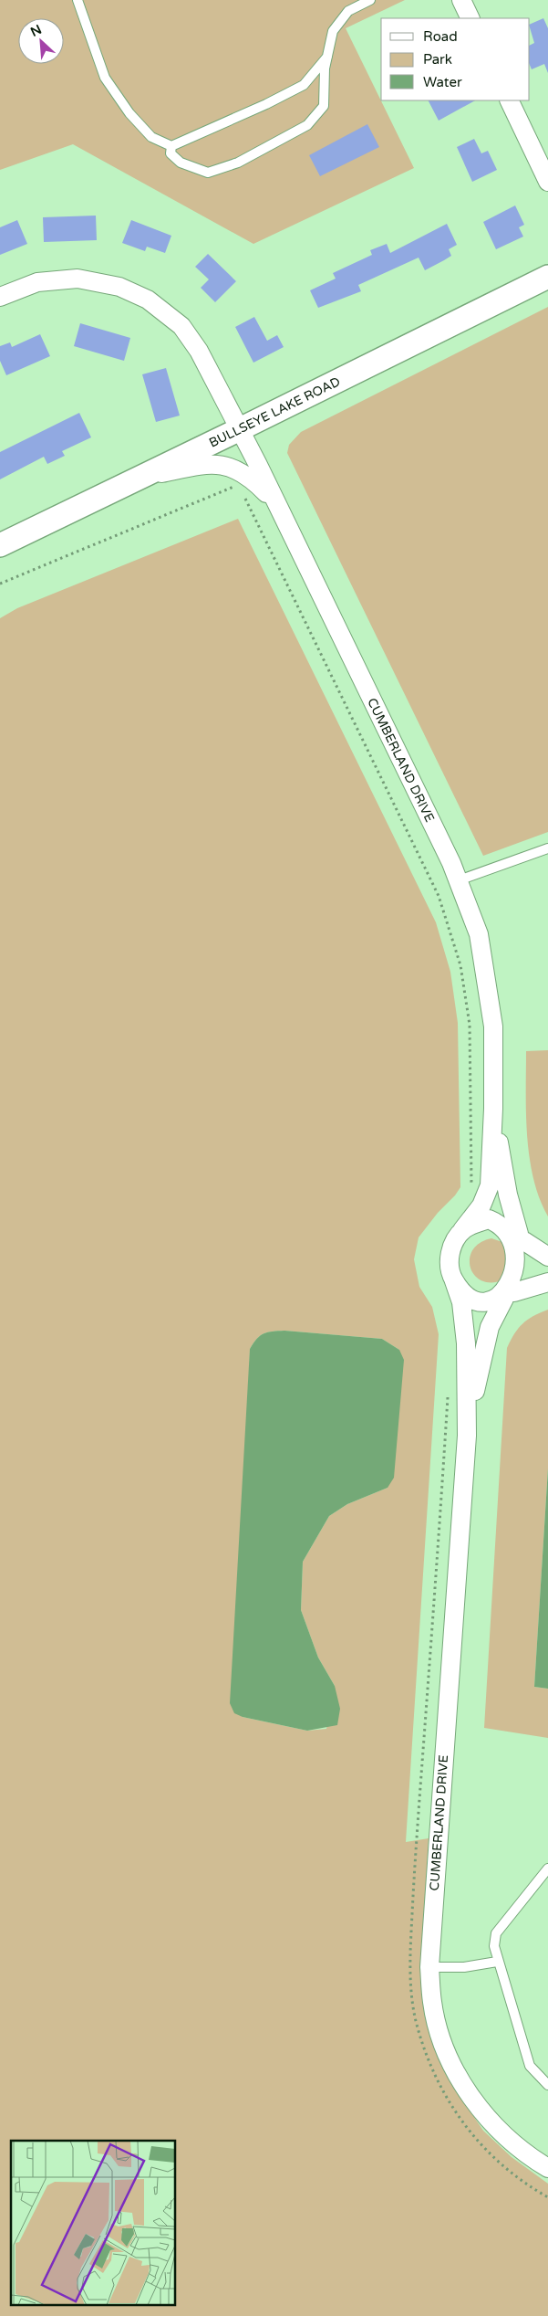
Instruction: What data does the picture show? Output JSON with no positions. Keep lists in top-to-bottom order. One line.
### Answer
{"streets":{"street":["BULLSEYE LAKE ROAD","CUMBERLAND DRIVE"]},"crossings":[["BULLSEYE LAKE ROAD","CUMBERLAND DRIVE"]],"legend":["Road","Park","Water"],"north":"top left"}
